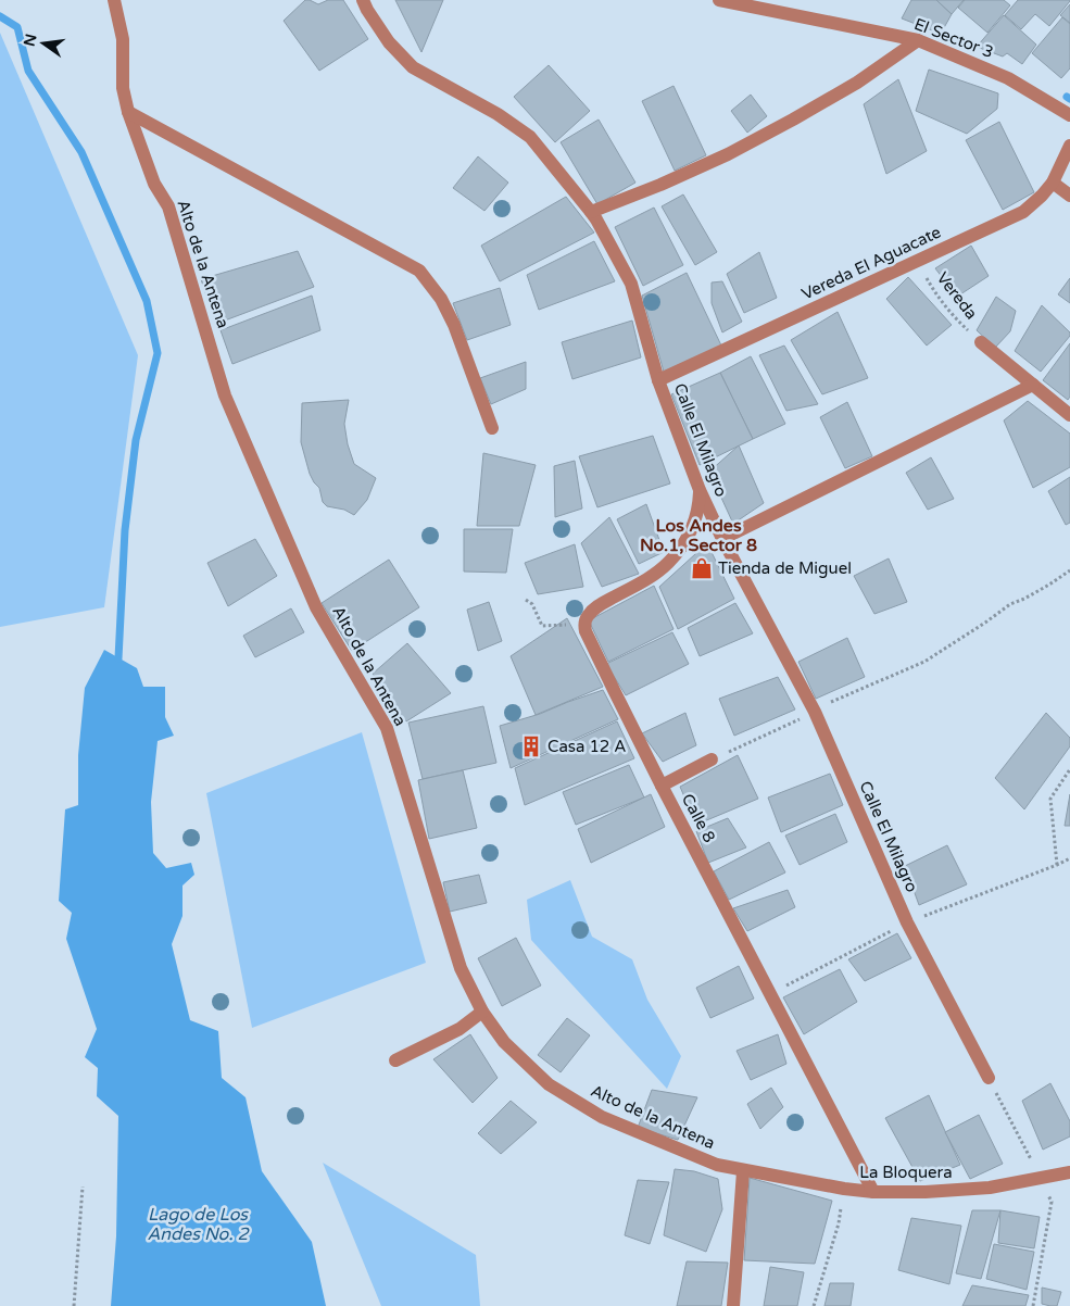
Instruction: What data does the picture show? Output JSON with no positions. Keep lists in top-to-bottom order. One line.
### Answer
{"streets":{"street":["El Sector 3","Vereda El Aguacate","Alto de la Antena","Calle El Milagro","Calle 8","La Bloquera"],"path":["Vereda"]},"crossings":[["Vereda El Aguacate","Vereda"],["Vereda El Aguacate","Calle El Milagro"],["Alto de la Antena","La Bloquera"],["Calle 8","La Bloquera"]],"districts":["Los Andes No.1, Sector 8"],"water":["Lago de Los Andes No. 2"],"places":{"shop":["Tienda de Miguel"],"building":["Casa 12 A"]},"north":"left"}
